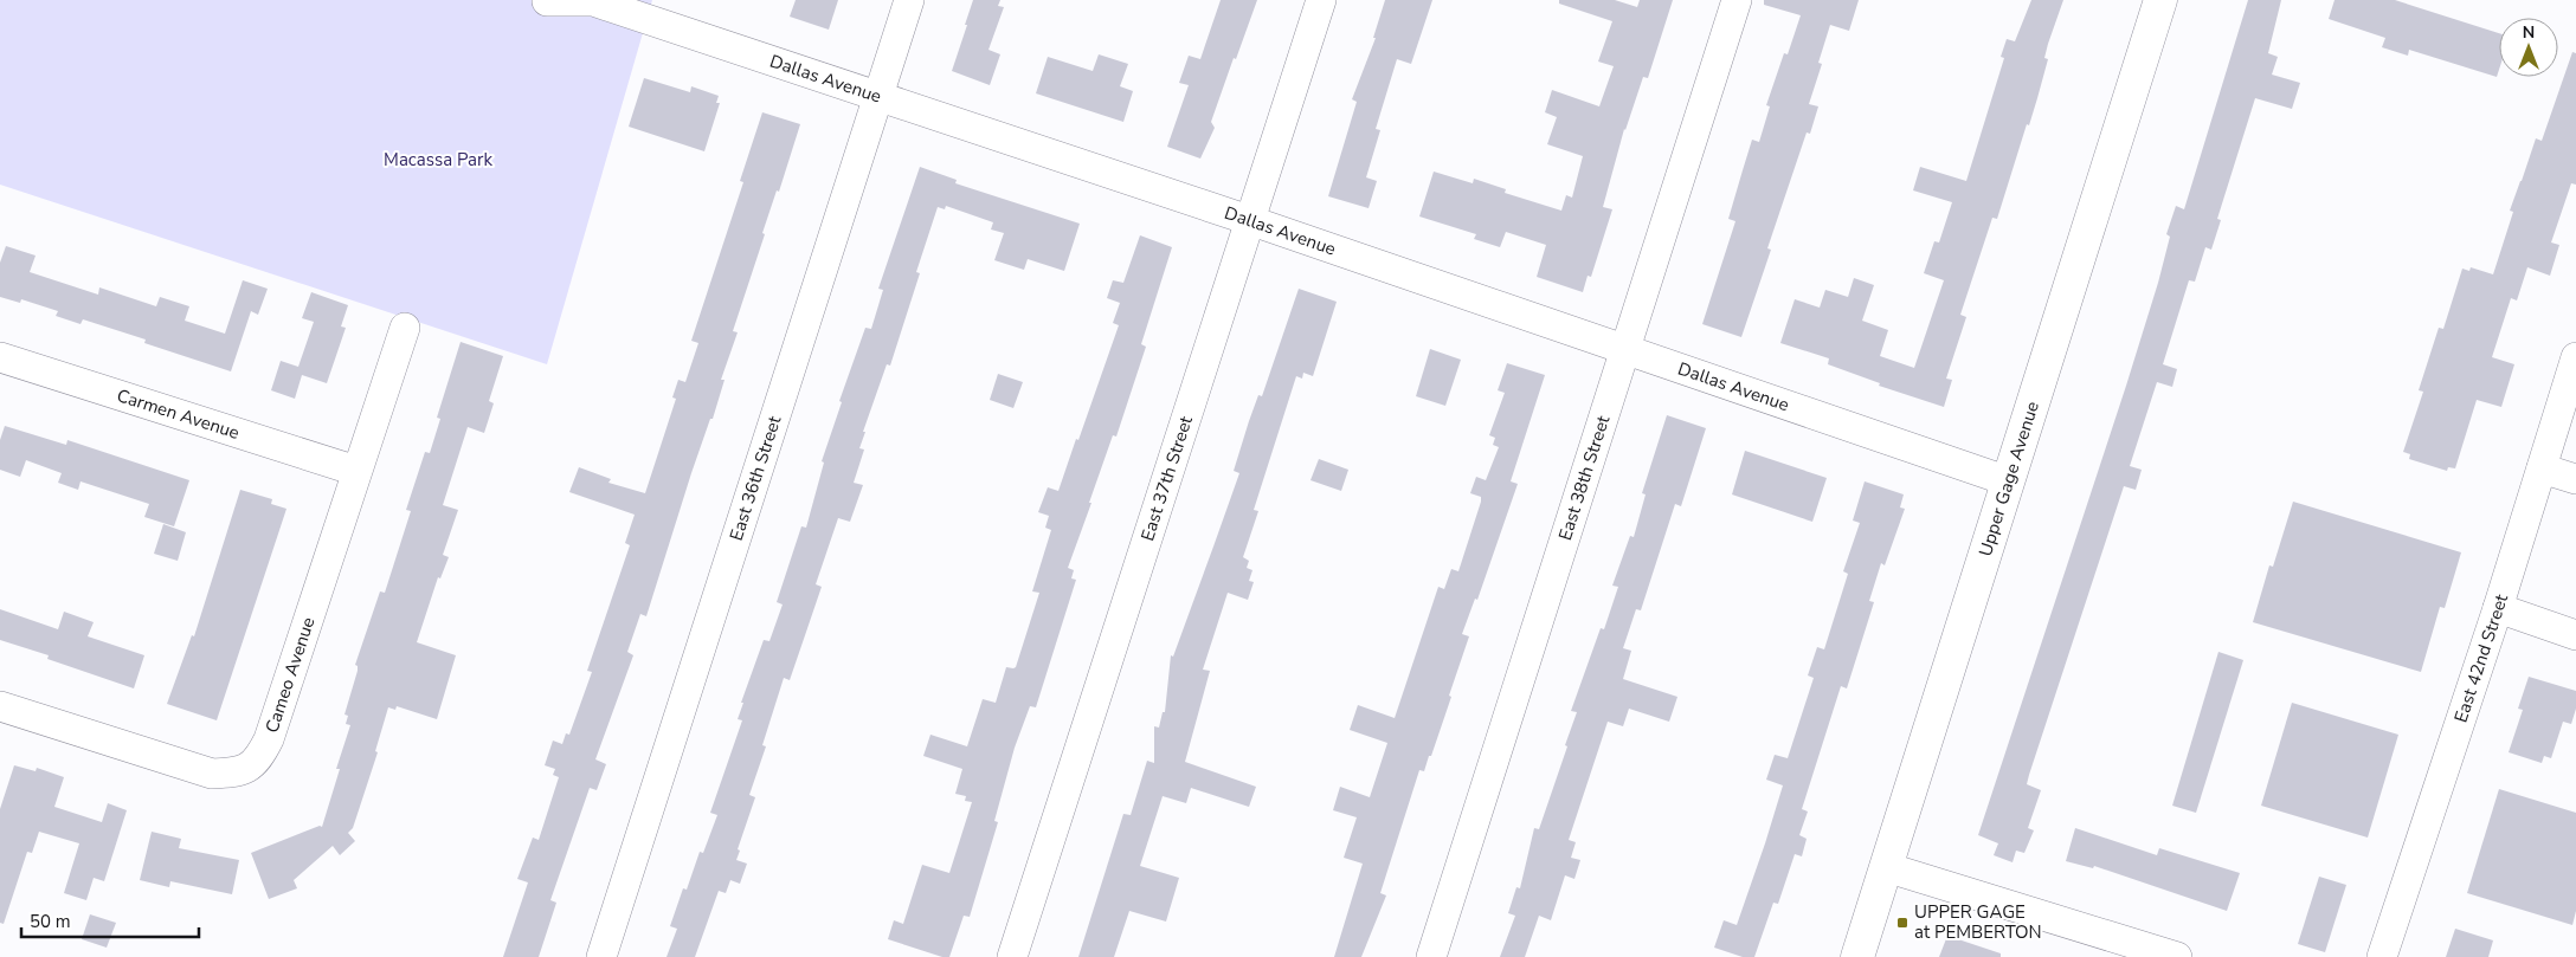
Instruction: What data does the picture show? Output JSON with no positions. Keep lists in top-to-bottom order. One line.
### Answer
{"streets":{"main road":["Upper Gage Avenue"],"street":["Dallas Avenue","Carmen Avenue","East 36th Street","East 37th Street","East 38th Street","East 42nd Street","Cameo Avenue"]},"crossings":[["Dallas Avenue","East 36th Street"],["Dallas Avenue","East 37th Street"],["Dallas Avenue","East 38th Street"],["Dallas Avenue","Upper Gage Avenue"],["Carmen Avenue","Cameo Avenue"]],"parks":["Macassa Park"],"places":{"transit":["UPPER GAGE at PEMBERTON"]},"scale_bar":"50 m","north":"top"}
